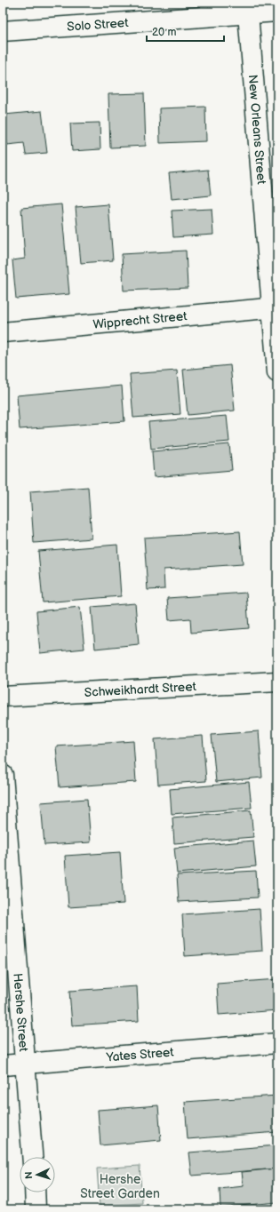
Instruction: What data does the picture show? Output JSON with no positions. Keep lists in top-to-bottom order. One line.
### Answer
{"streets":{"street":["Solo Street","New Orleans Street","Wipprecht Street","Schweikhardt Street","Hershe Street","Yates Street"]},"crossings":[["Solo Street","New Orleans Street"],["New Orleans Street","Wipprecht Street"],["Hershe Street","Yates Street"]],"parks":["Hershe Street Garden"],"scale_bar":"20 m","north":"left"}
